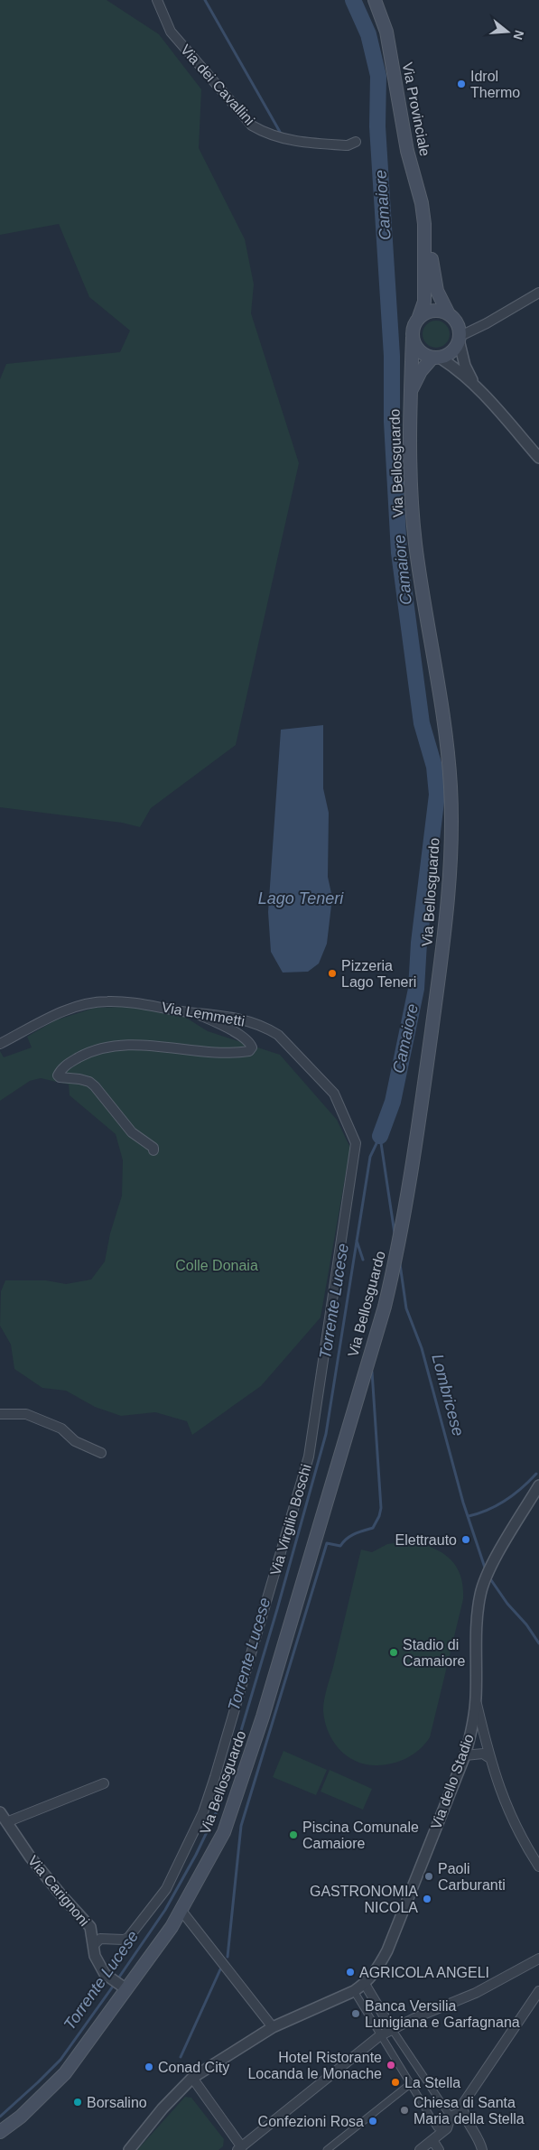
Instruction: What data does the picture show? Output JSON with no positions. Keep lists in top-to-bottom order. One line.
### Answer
{"streets":{"main road":["Via Provinciale","Via Bellosguardo"],"street":["Via dei Cavallini","Via Lemmetti","Via Virgilio Boschi","Via dello Stadio","Via Carignoni"]},"crossings":[["Via Provinciale","Via Bellosguardo"],["Via Bellosguardo","Via Carignoni"],["Via Lemmetti","Via Virgilio Boschi"],["Via Virgilio Boschi","Via Carignoni"]],"water":["Camaiore","Lago Teneri","Torrente Lucese","Lombricese"],"parks":["Colle Donaia"],"places":["Idrol Thermo","Pizzeria Lago Teneri","Elettrauto","Stadio di Camaiore","Piscina Comunale Camaiore","Paoli Carburanti","GASTRONOMIA NICOLA","AGRICOLA ANGELI","Banca Versilia Lunigiana e Garfagnana","Hotel Ristorante Locanda le Monache","Conad City","La Stella","Borsalino","Chiesa di Santa Maria della Stella","Confezioni Rosa"],"north":"right"}
